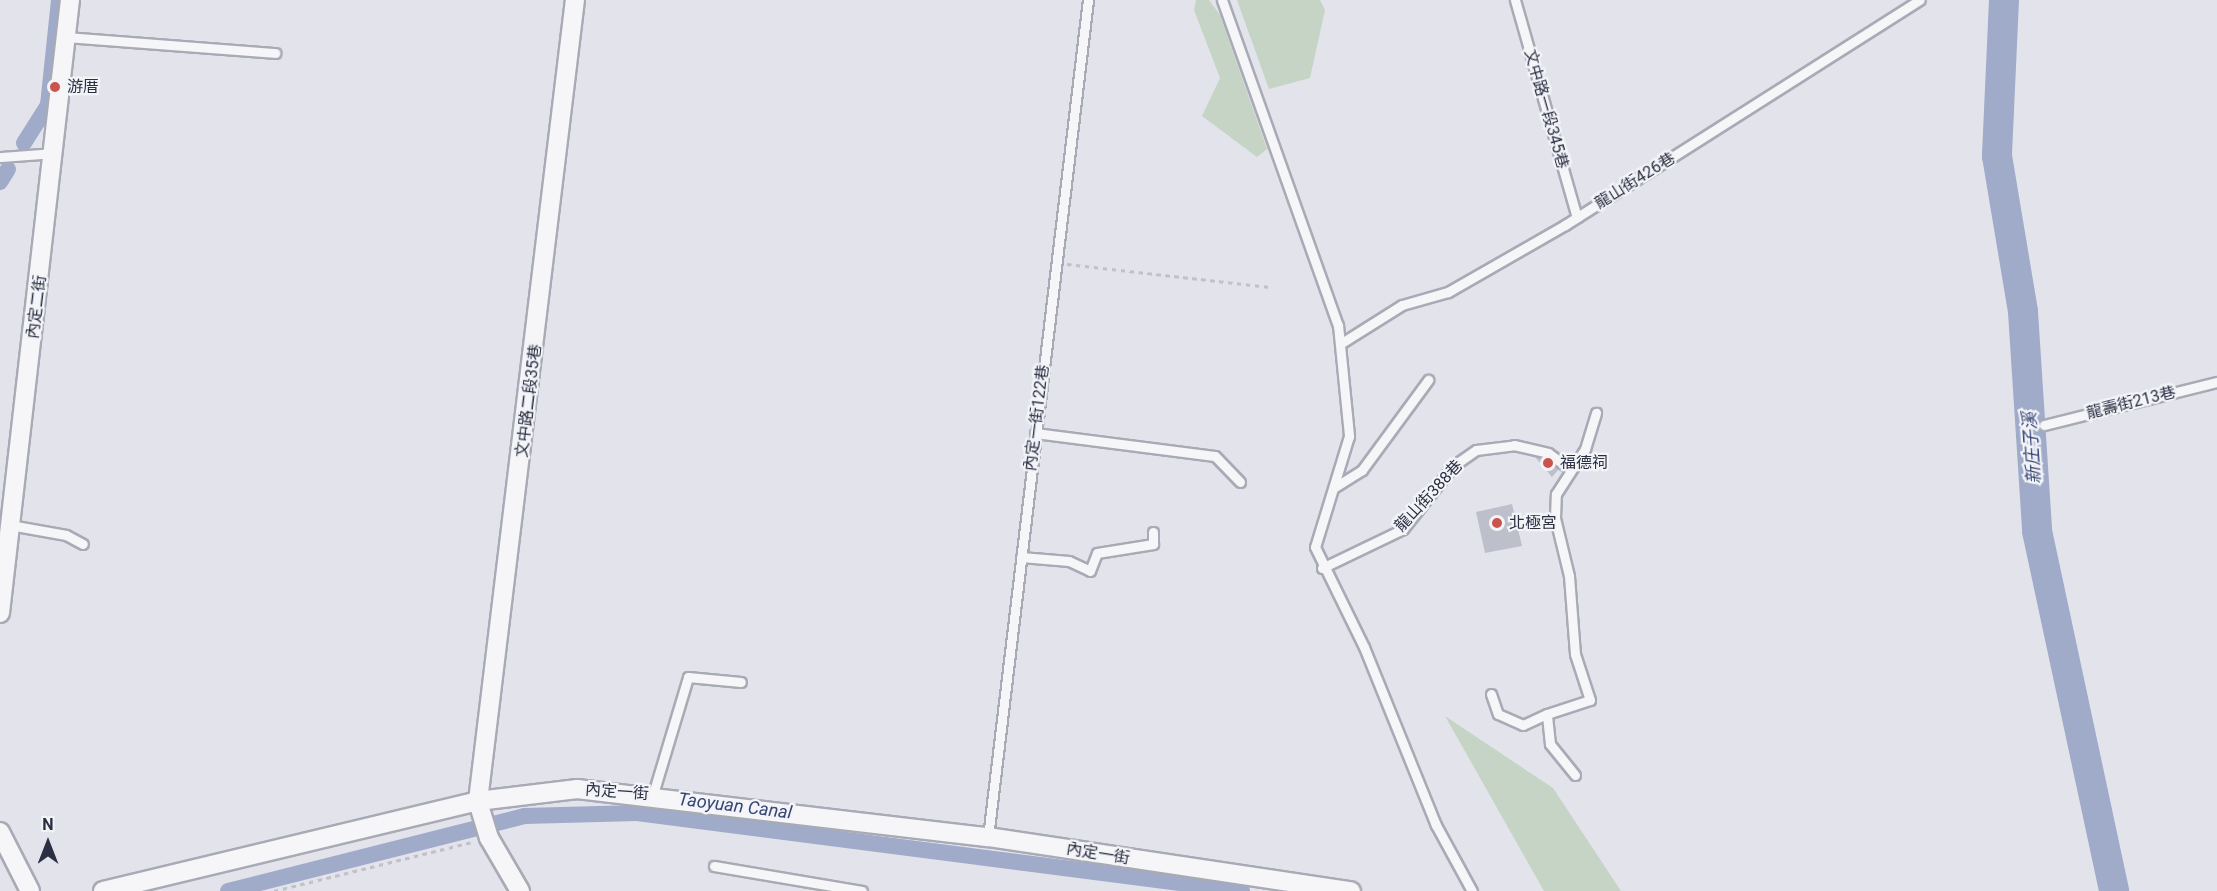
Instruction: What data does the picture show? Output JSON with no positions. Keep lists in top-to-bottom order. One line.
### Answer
{"streets":{"street":["內定二街","文中路二段35巷","內定一街"],"lane":["文中路一段345巷","龍山街426巷","龍壽街213巷","內定一街122巷","龍山街388巷"]},"crossings":[["文中路一段345巷","龍山街426巷"],["文中路二段35巷","內定一街"],["內定一街122巷","內定一街"]],"water":["新庄子溪","Taoyuan Canal"],"places":["游厝","福德祠","北極宮"],"north":"top"}
